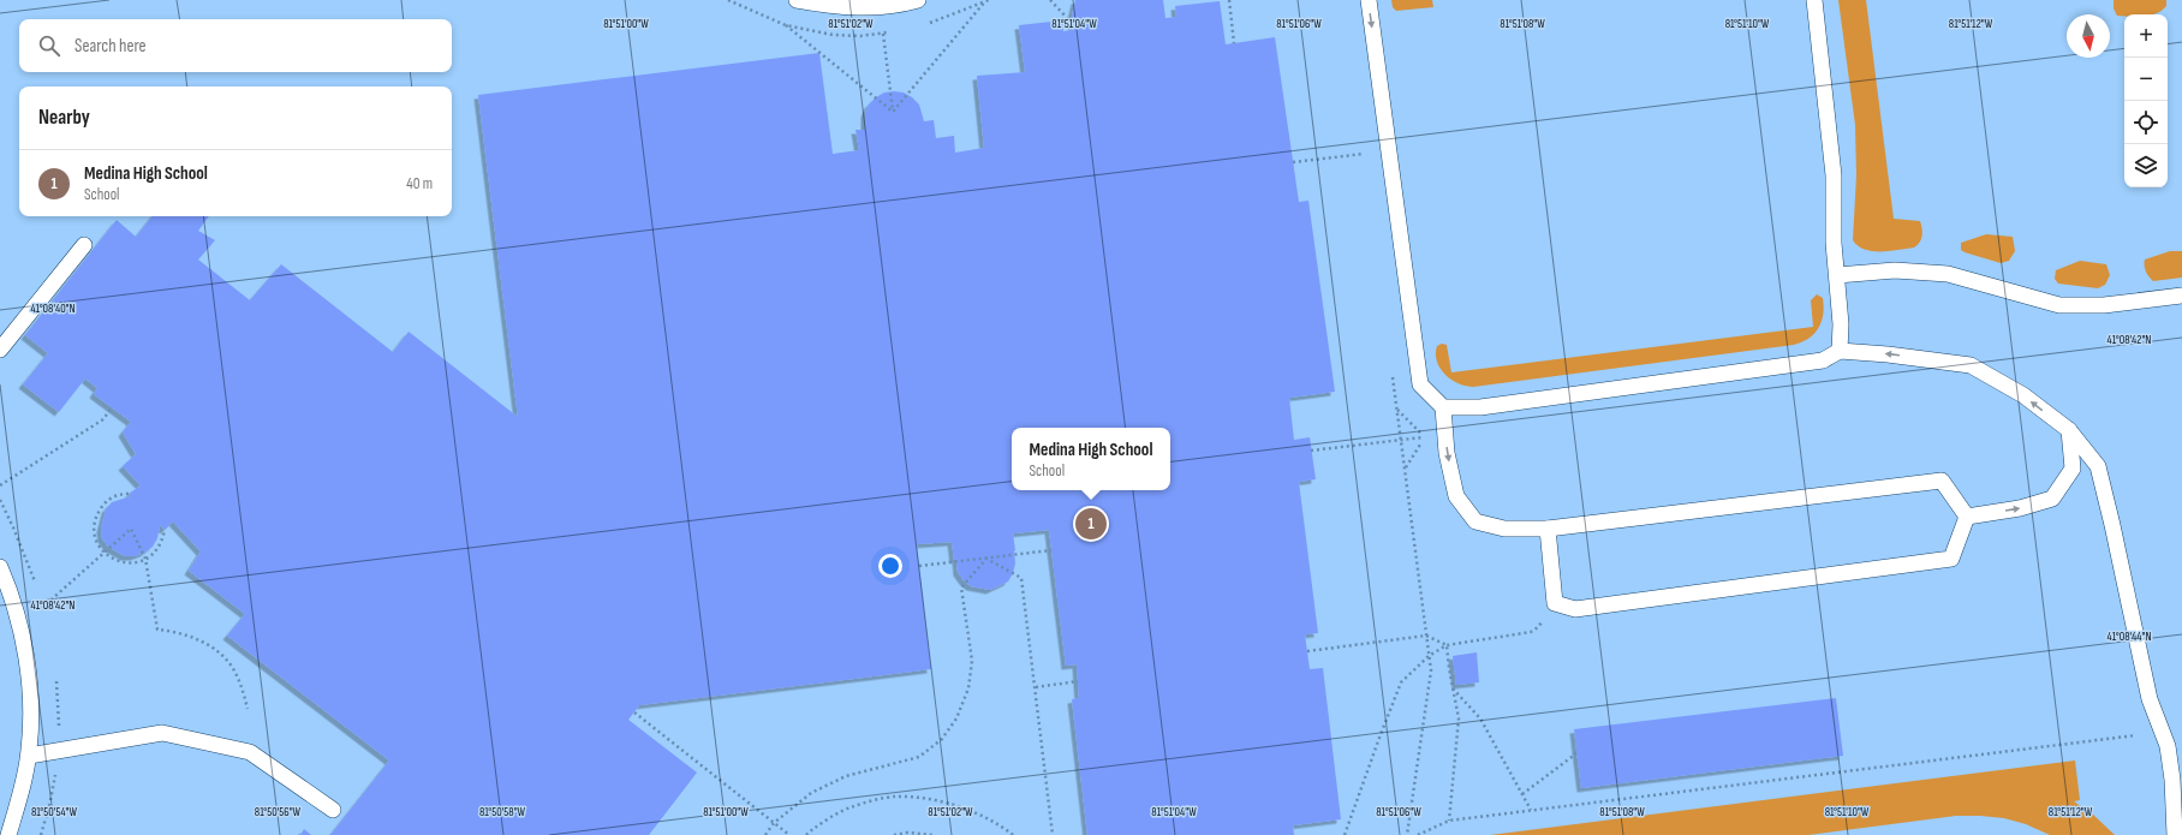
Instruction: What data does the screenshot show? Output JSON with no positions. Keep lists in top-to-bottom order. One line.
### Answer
{"north":"bottom","page":{"map_buttons":["+","−"],"search":"Search here","heading":"Nearby","list":[{"mark":"1","name":"Medina High School","note":"School","value":"40 m"}],"popup":["Medina High School","School"],"pins":"1"},"coordinates":["81°51'00\"W","81°51'02\"W","81°51'04\"W","81°51'06\"W","81°51'08\"W","81°51'10\"W","81°51'12\"W","41°08'40\"N","41°08'42\"N","41°08'44\"N","81°50'54\"W","81°50'56\"W","81°50'58\"W"]}
